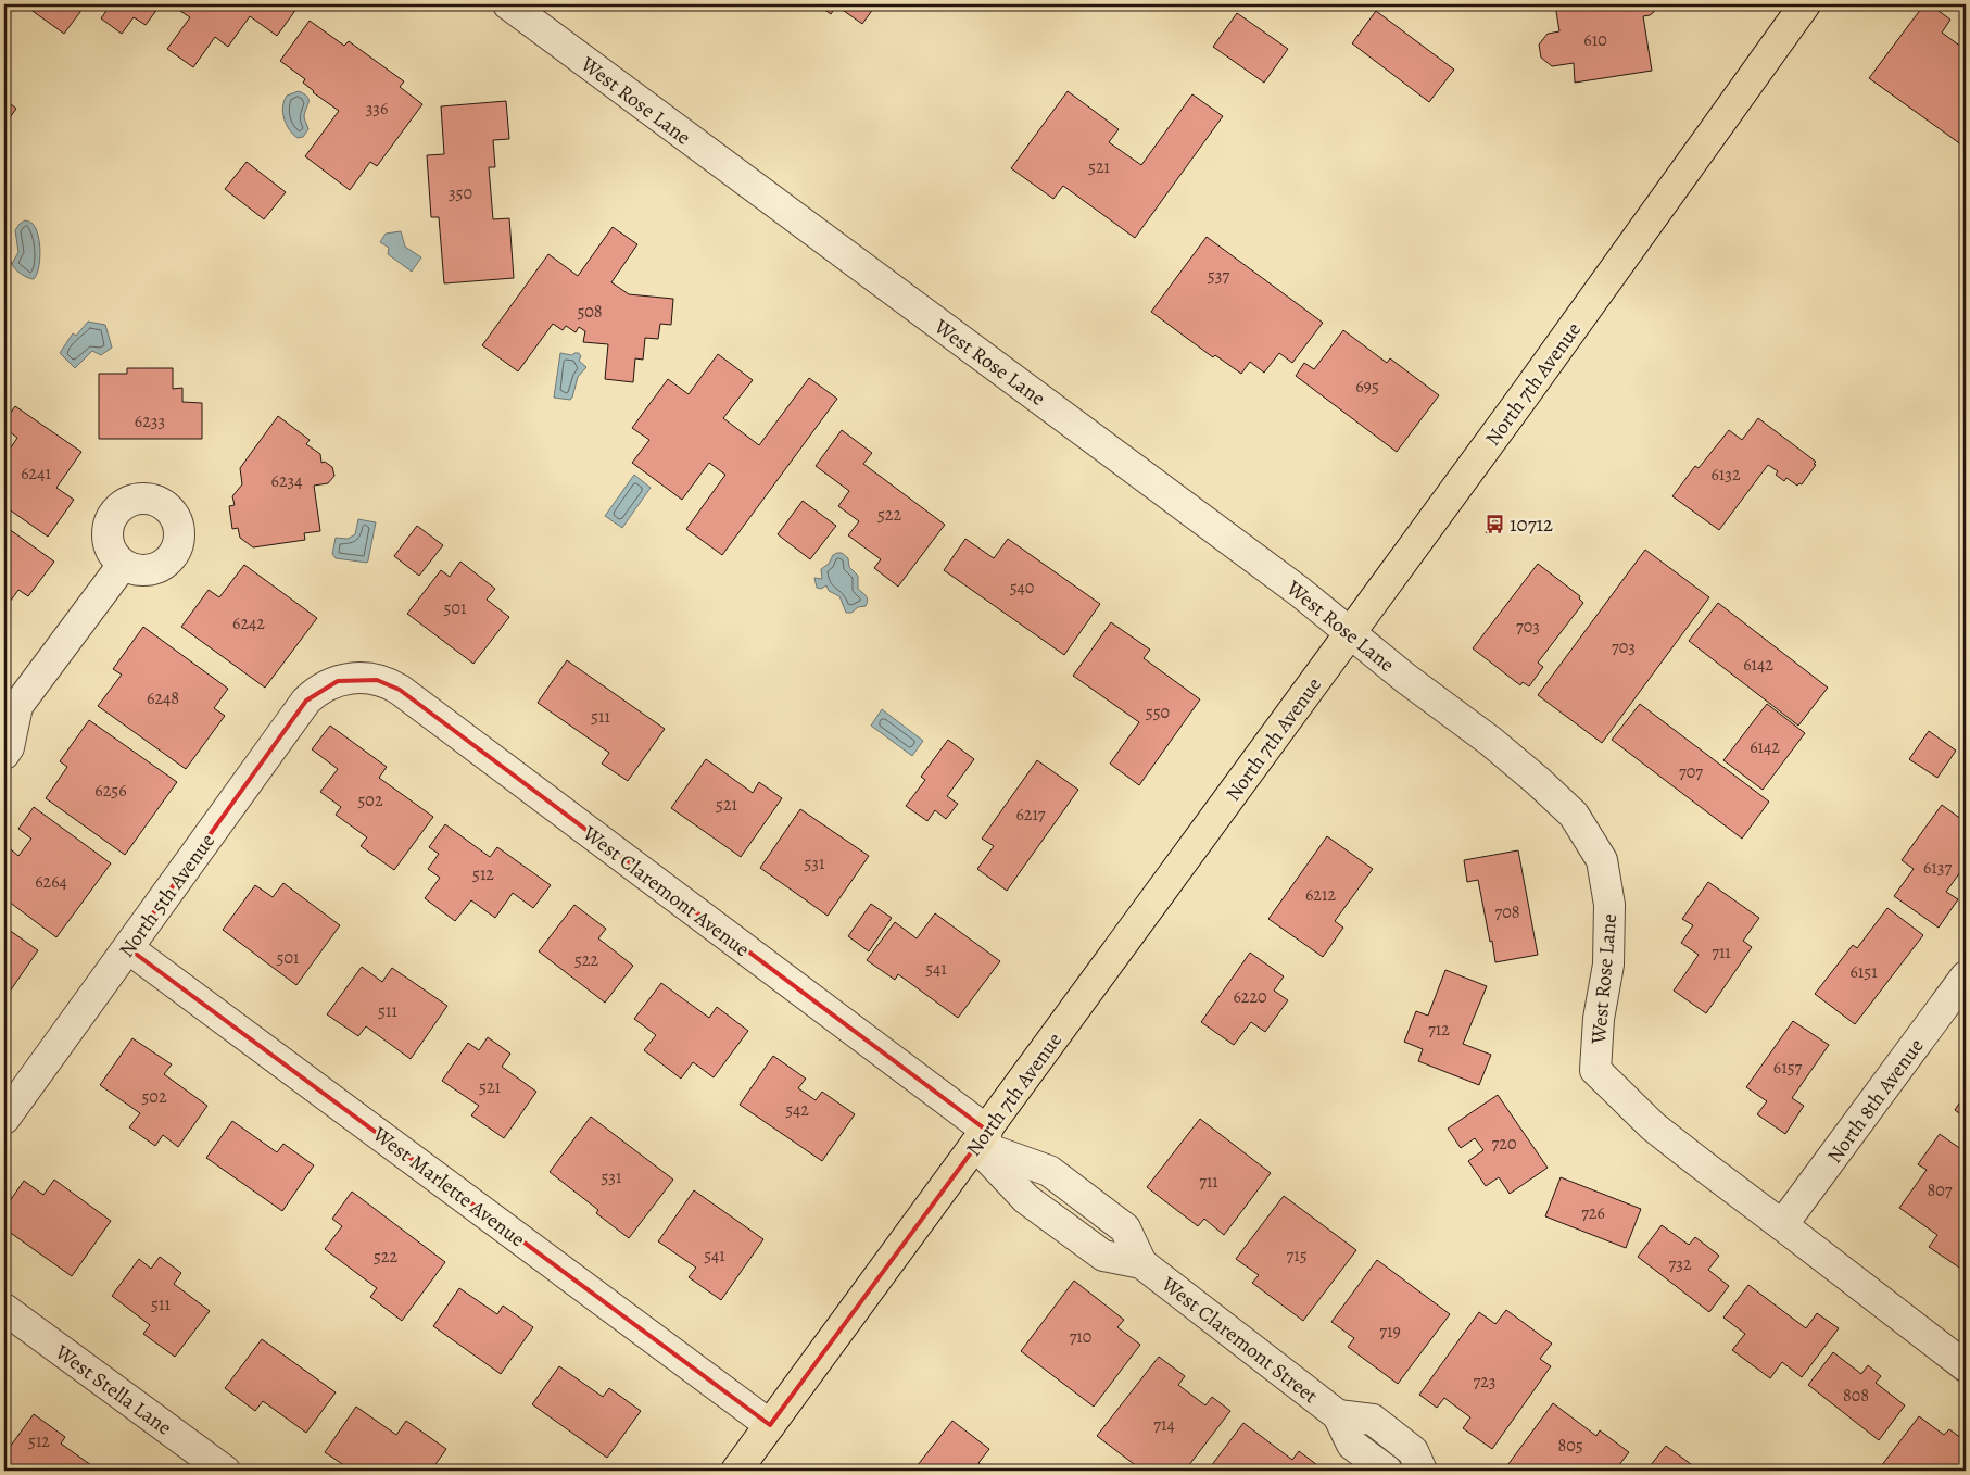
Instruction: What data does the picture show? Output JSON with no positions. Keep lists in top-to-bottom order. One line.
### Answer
{"streets":{"main road":["North 7th Avenue"],"street":["West Rose Lane","West Claremont Avenue","North 5th Avenue","North 8th Avenue","West Marlette Avenue","West Claremont Street","West Stella Lane"]},"crossings":[["West Rose Lane","North 7th Avenue"],["West Rose Lane","North 8th Avenue"],["North 7th Avenue","West Claremont Avenue"],["North 7th Avenue","West Marlette Avenue"],["North 7th Avenue","West Claremont Street"],["West Claremont Avenue","North 5th Avenue"],["West Claremont Avenue","West Claremont Street"],["North 5th Avenue","West Marlette Avenue"]],"places":{"bus stop":["10712"]},"house_numbers":["610","336","521","350","537","508","695","6233","6241","6132","6234","522","540","501","6242","703","703","6142","6248","550","511","6142","707","6256","502","521","6217","531","6137","512","6264","6212","708","711","501","522","541","6151","6220","511","712","6157","521","502","542","720","531","711","807","726","541","715","522","732","511","719","710","723","808","714","512","805"]}
